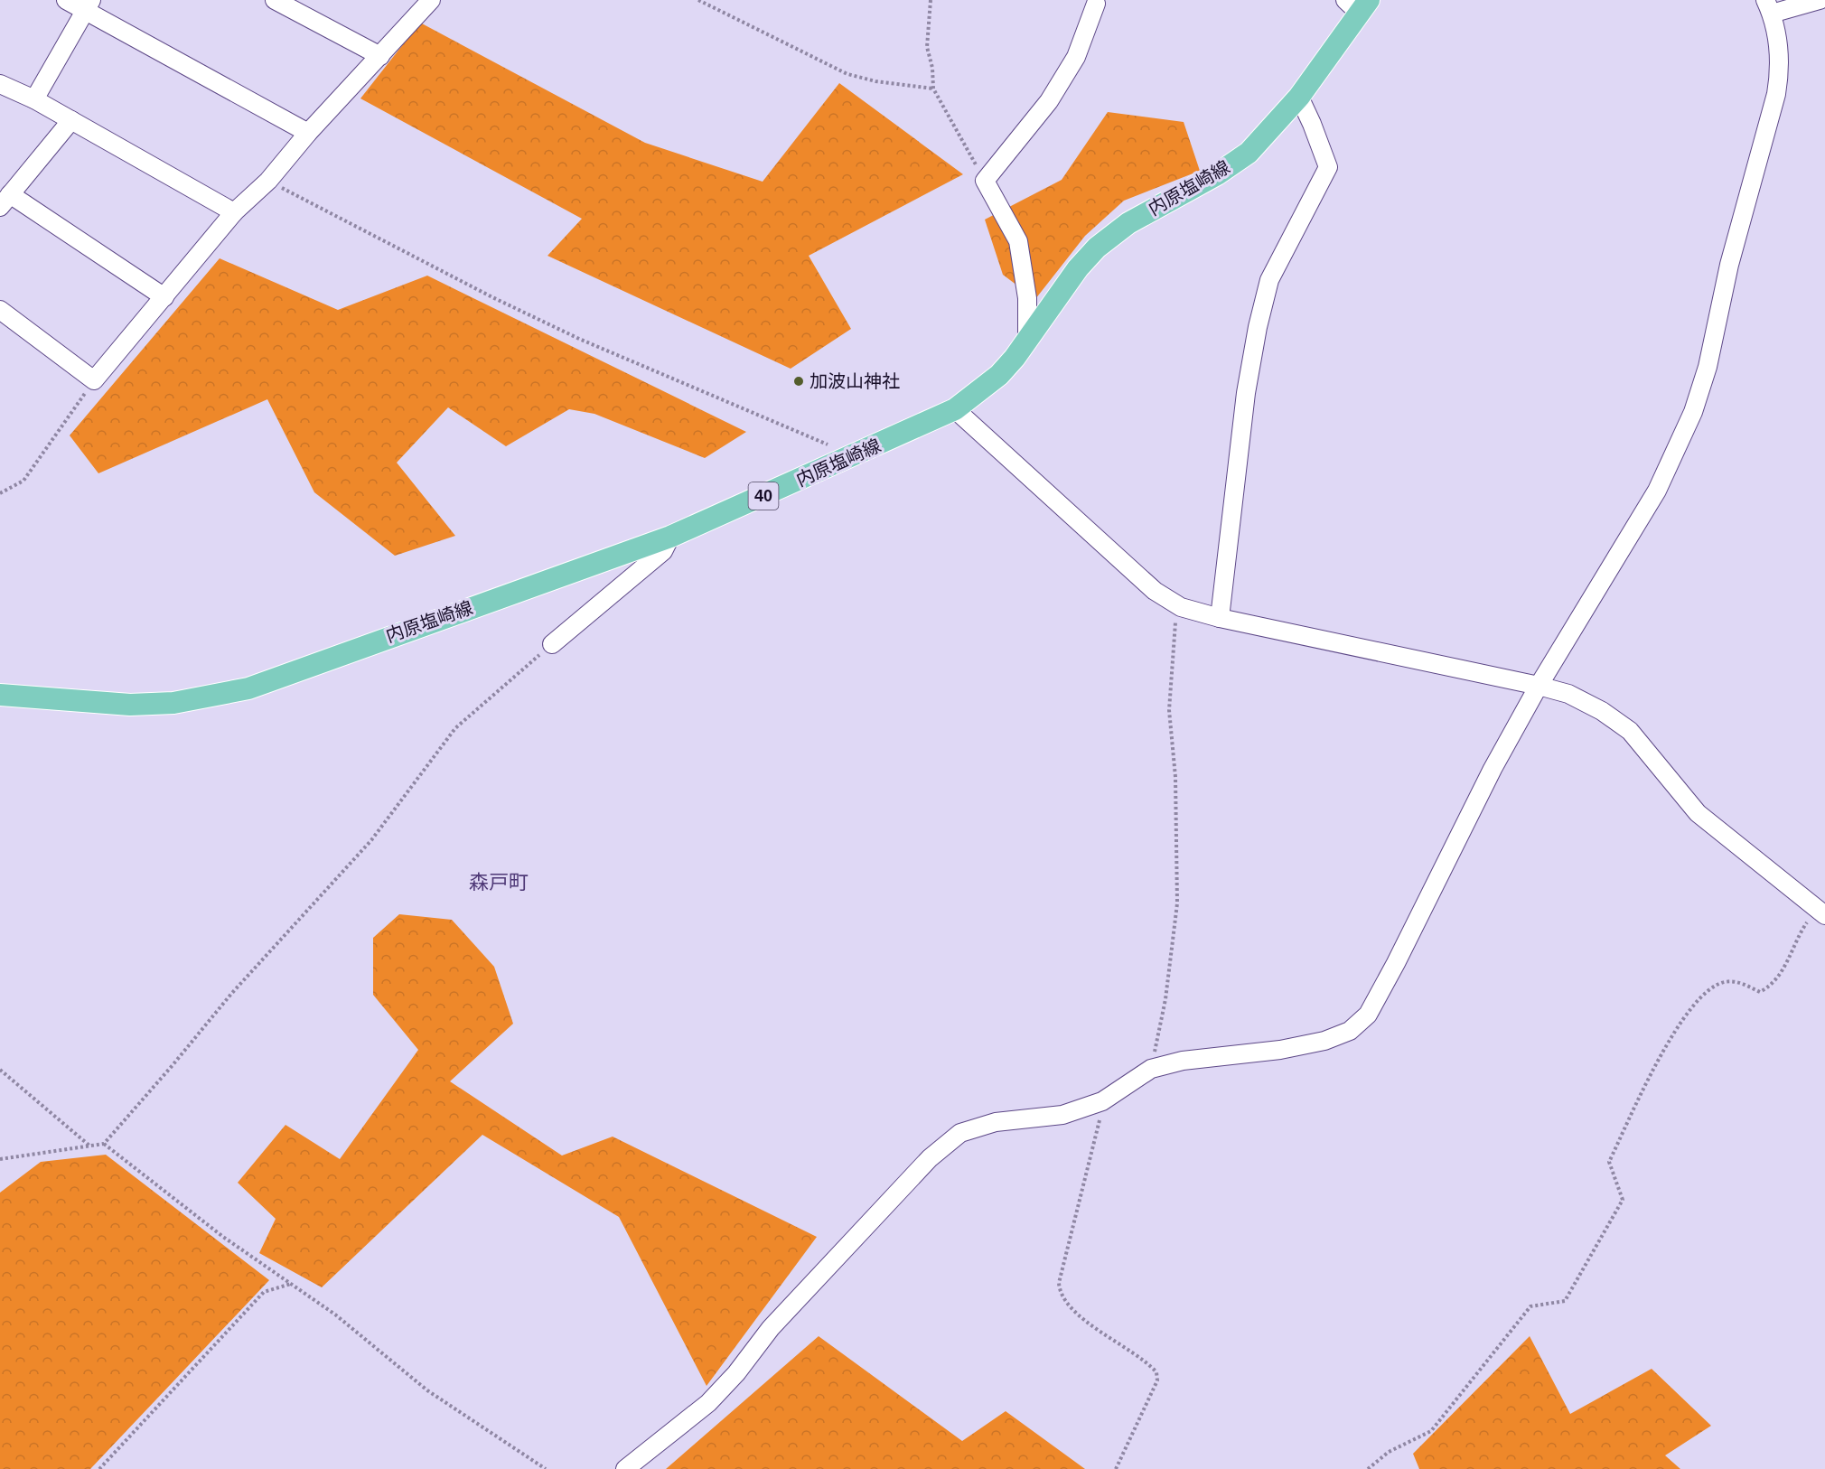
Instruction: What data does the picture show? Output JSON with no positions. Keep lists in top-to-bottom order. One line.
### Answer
{"streets":{"main road":["内原塩崎線","40"]},"districts":["森戸町"],"places":["加波山神社"]}
